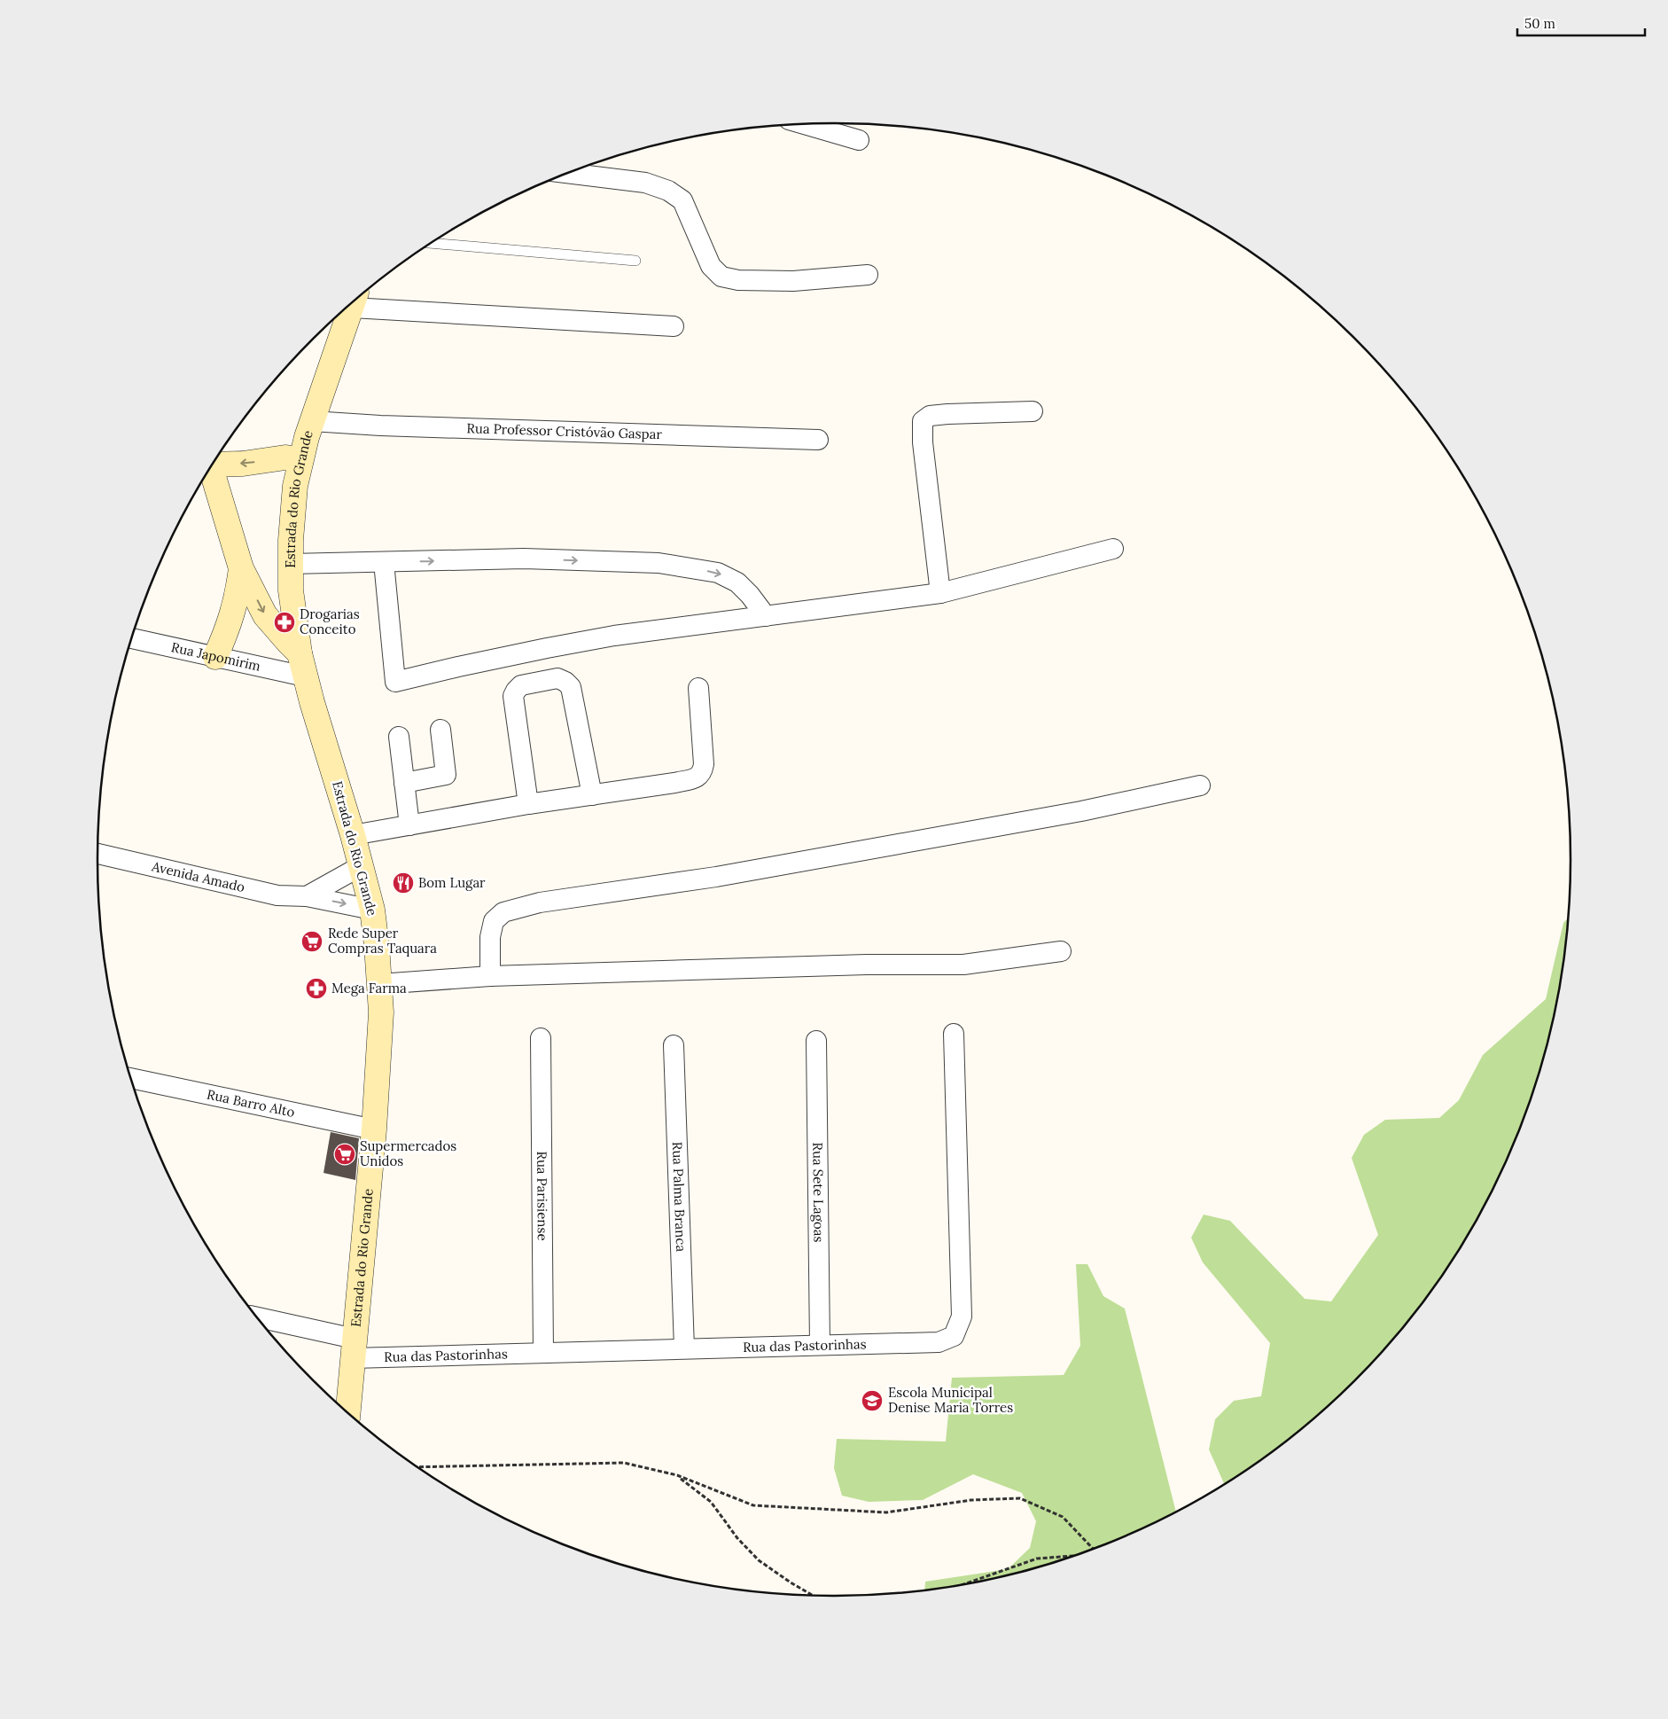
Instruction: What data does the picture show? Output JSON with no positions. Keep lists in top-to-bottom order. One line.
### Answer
{"streets":{"street":["Rua Professor Cristóvão Gaspar","Estrada do Rio Grande","Rua Japomirim","Avenida Amado","Rua Barro Alto","Rua Sete Lagoas","Rua Parisiense","Rua Palma Branca","Rua das Pastorinhas"]},"crossings":[["Rua Professor Cristóvão Gaspar","Estrada do Rio Grande"],["Estrada do Rio Grande","Rua Japomirim"],["Estrada do Rio Grande","Avenida Amado"],["Estrada do Rio Grande","Rua Barro Alto"],["Estrada do Rio Grande","Rua das Pastorinhas"],["Rua Sete Lagoas","Rua das Pastorinhas"],["Rua Parisiense","Rua das Pastorinhas"],["Rua Palma Branca","Rua das Pastorinhas"]],"places":{"pharmacy":["Drogarias Conceito","Mega Farma"],"restaurant":["Bom Lugar"],"supermarket":["Rede Super Compras Taquara","Supermercados Unidos"],"school or university":["Escola Municipal Denise Maria Torres"]},"scale_bar":"50 m"}
